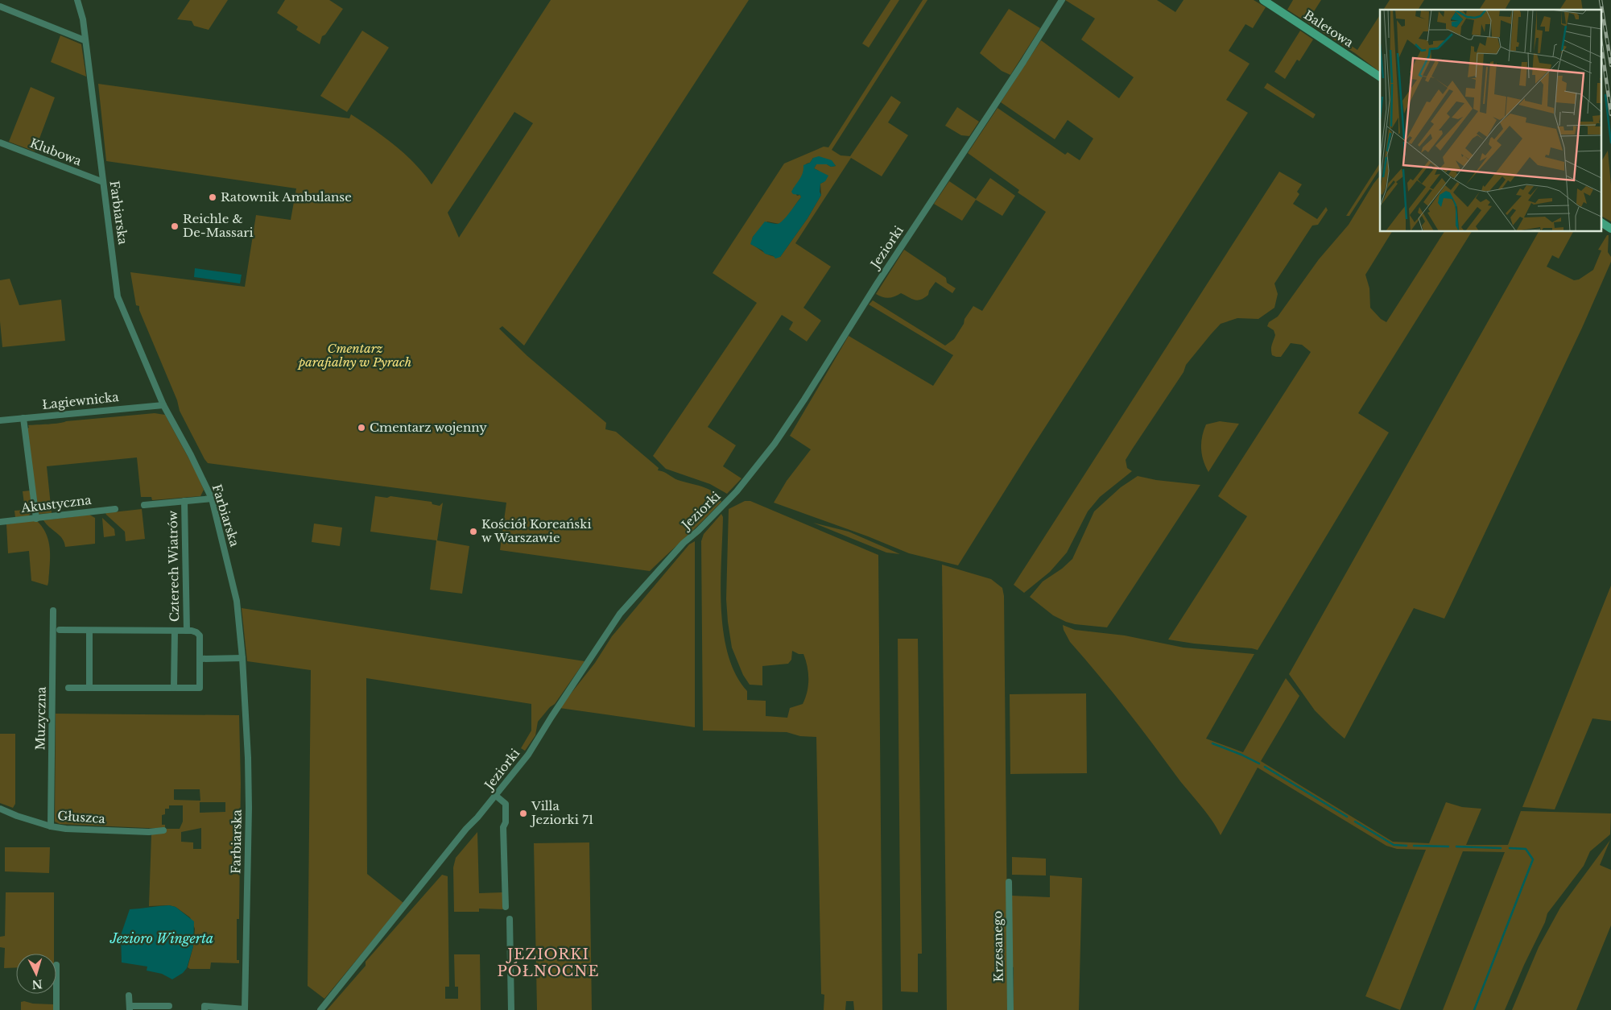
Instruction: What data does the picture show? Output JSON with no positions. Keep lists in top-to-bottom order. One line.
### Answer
{"streets":{"street":["Baletowa","Klubowa","Farbiarska","Jeziorki","Łagiewnicka","Akustyczna","Czterech Wiatrów","Muzyczna","Głuszca","Krzesanego"]},"crossings":[["Klubowa","Farbiarska"],["Farbiarska","Łagiewnicka"],["Muzyczna","Głuszca"]],"districts":["JEZIORKI PÓŁNOCNE"],"water":["Jezioro Wingerta"],"parks":["Cmentarz parafialny w Pyrach"],"places":["Ratownik Ambulanse","Reichle & De-Massari","Cmentarz wojenny","Kościół Koreański w Warszawie","Villa Jeziorki 71"],"north":"bottom"}
